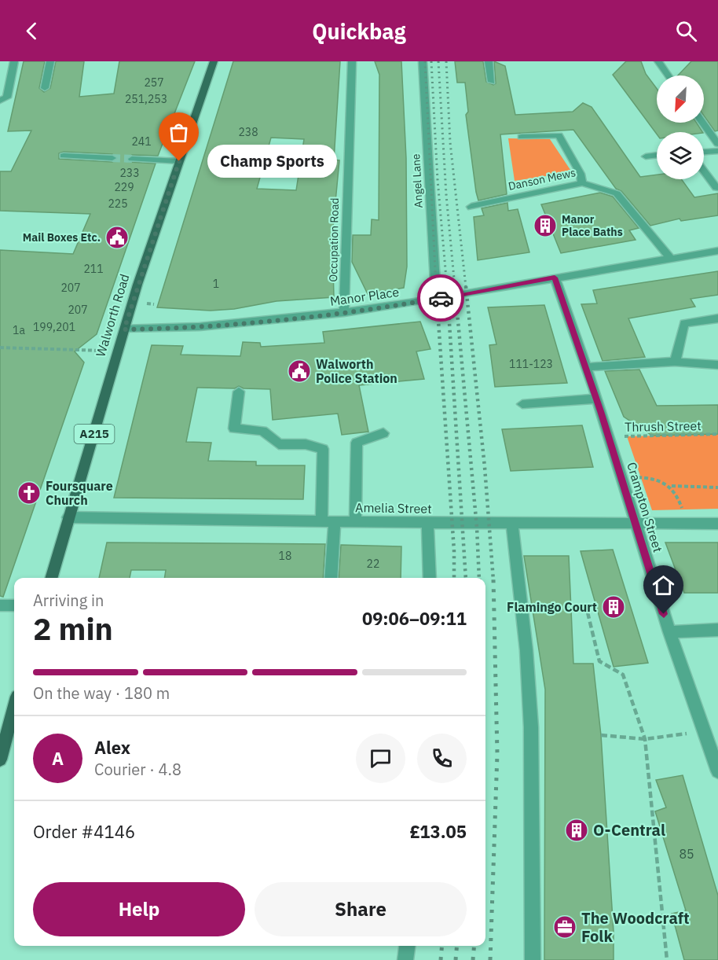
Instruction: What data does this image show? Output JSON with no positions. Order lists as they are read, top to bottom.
{
  "streets": {
    "main road": ["Walworth Road", "A215"],
    "street": [
      "Danson Mews",
      "Angel Lane",
      "Occupation Road",
      "Manor Place",
      "Crampton Street",
      "Amelia Street"
    ],
    "path": ["Thrush Street"]
  },
  "crossings": [
    ["Danson Mews", "Manor Place"],
    ["Angel Lane", "Manor Place"],
    ["Occupation Road", "Manor Place"],
    ["Manor Place", "Walworth Road"],
    ["Manor Place", "Crampton Street"],
    ["Walworth Road", "Amelia Street"],
    ["Thrush Street", "Crampton Street"],
    ["Crampton Street", "Amelia Street"]
  ],
  "places": {
    "other": ["Champ Sports"],
    "building": ["Manor Place Baths", "Flamingo Court", "O-Central"],
    "public building": ["Mail Boxes Etc.", "Walworth Police Station"],
    "church": ["Foursquare Church"],
    "office": ["The Woodcraft Folk"]
  },
  "house_numbers": [
    "257",
    "251,253",
    "238",
    "241",
    "233",
    "229",
    "225",
    "211",
    "1",
    "207",
    "207",
    "199,201",
    "1a",
    "111-123",
    "18",
    "22",
    "85"
  ],
  "north": "bottom left",
  "page": {
    "header": "Quickbag",
    "bubble": "Champ Sports",
    "heading": ["2 min", "Arriving in", "09:06–09:11"],
    "panel": [
      "Alex",
      "Courier · 4.8",
      "Order #4146",
      "£13.05"
    ],
    "bar": "On the way · 180 m",
    "round": "A",
    "buttons": ["Help", "Share"]
  }
}
